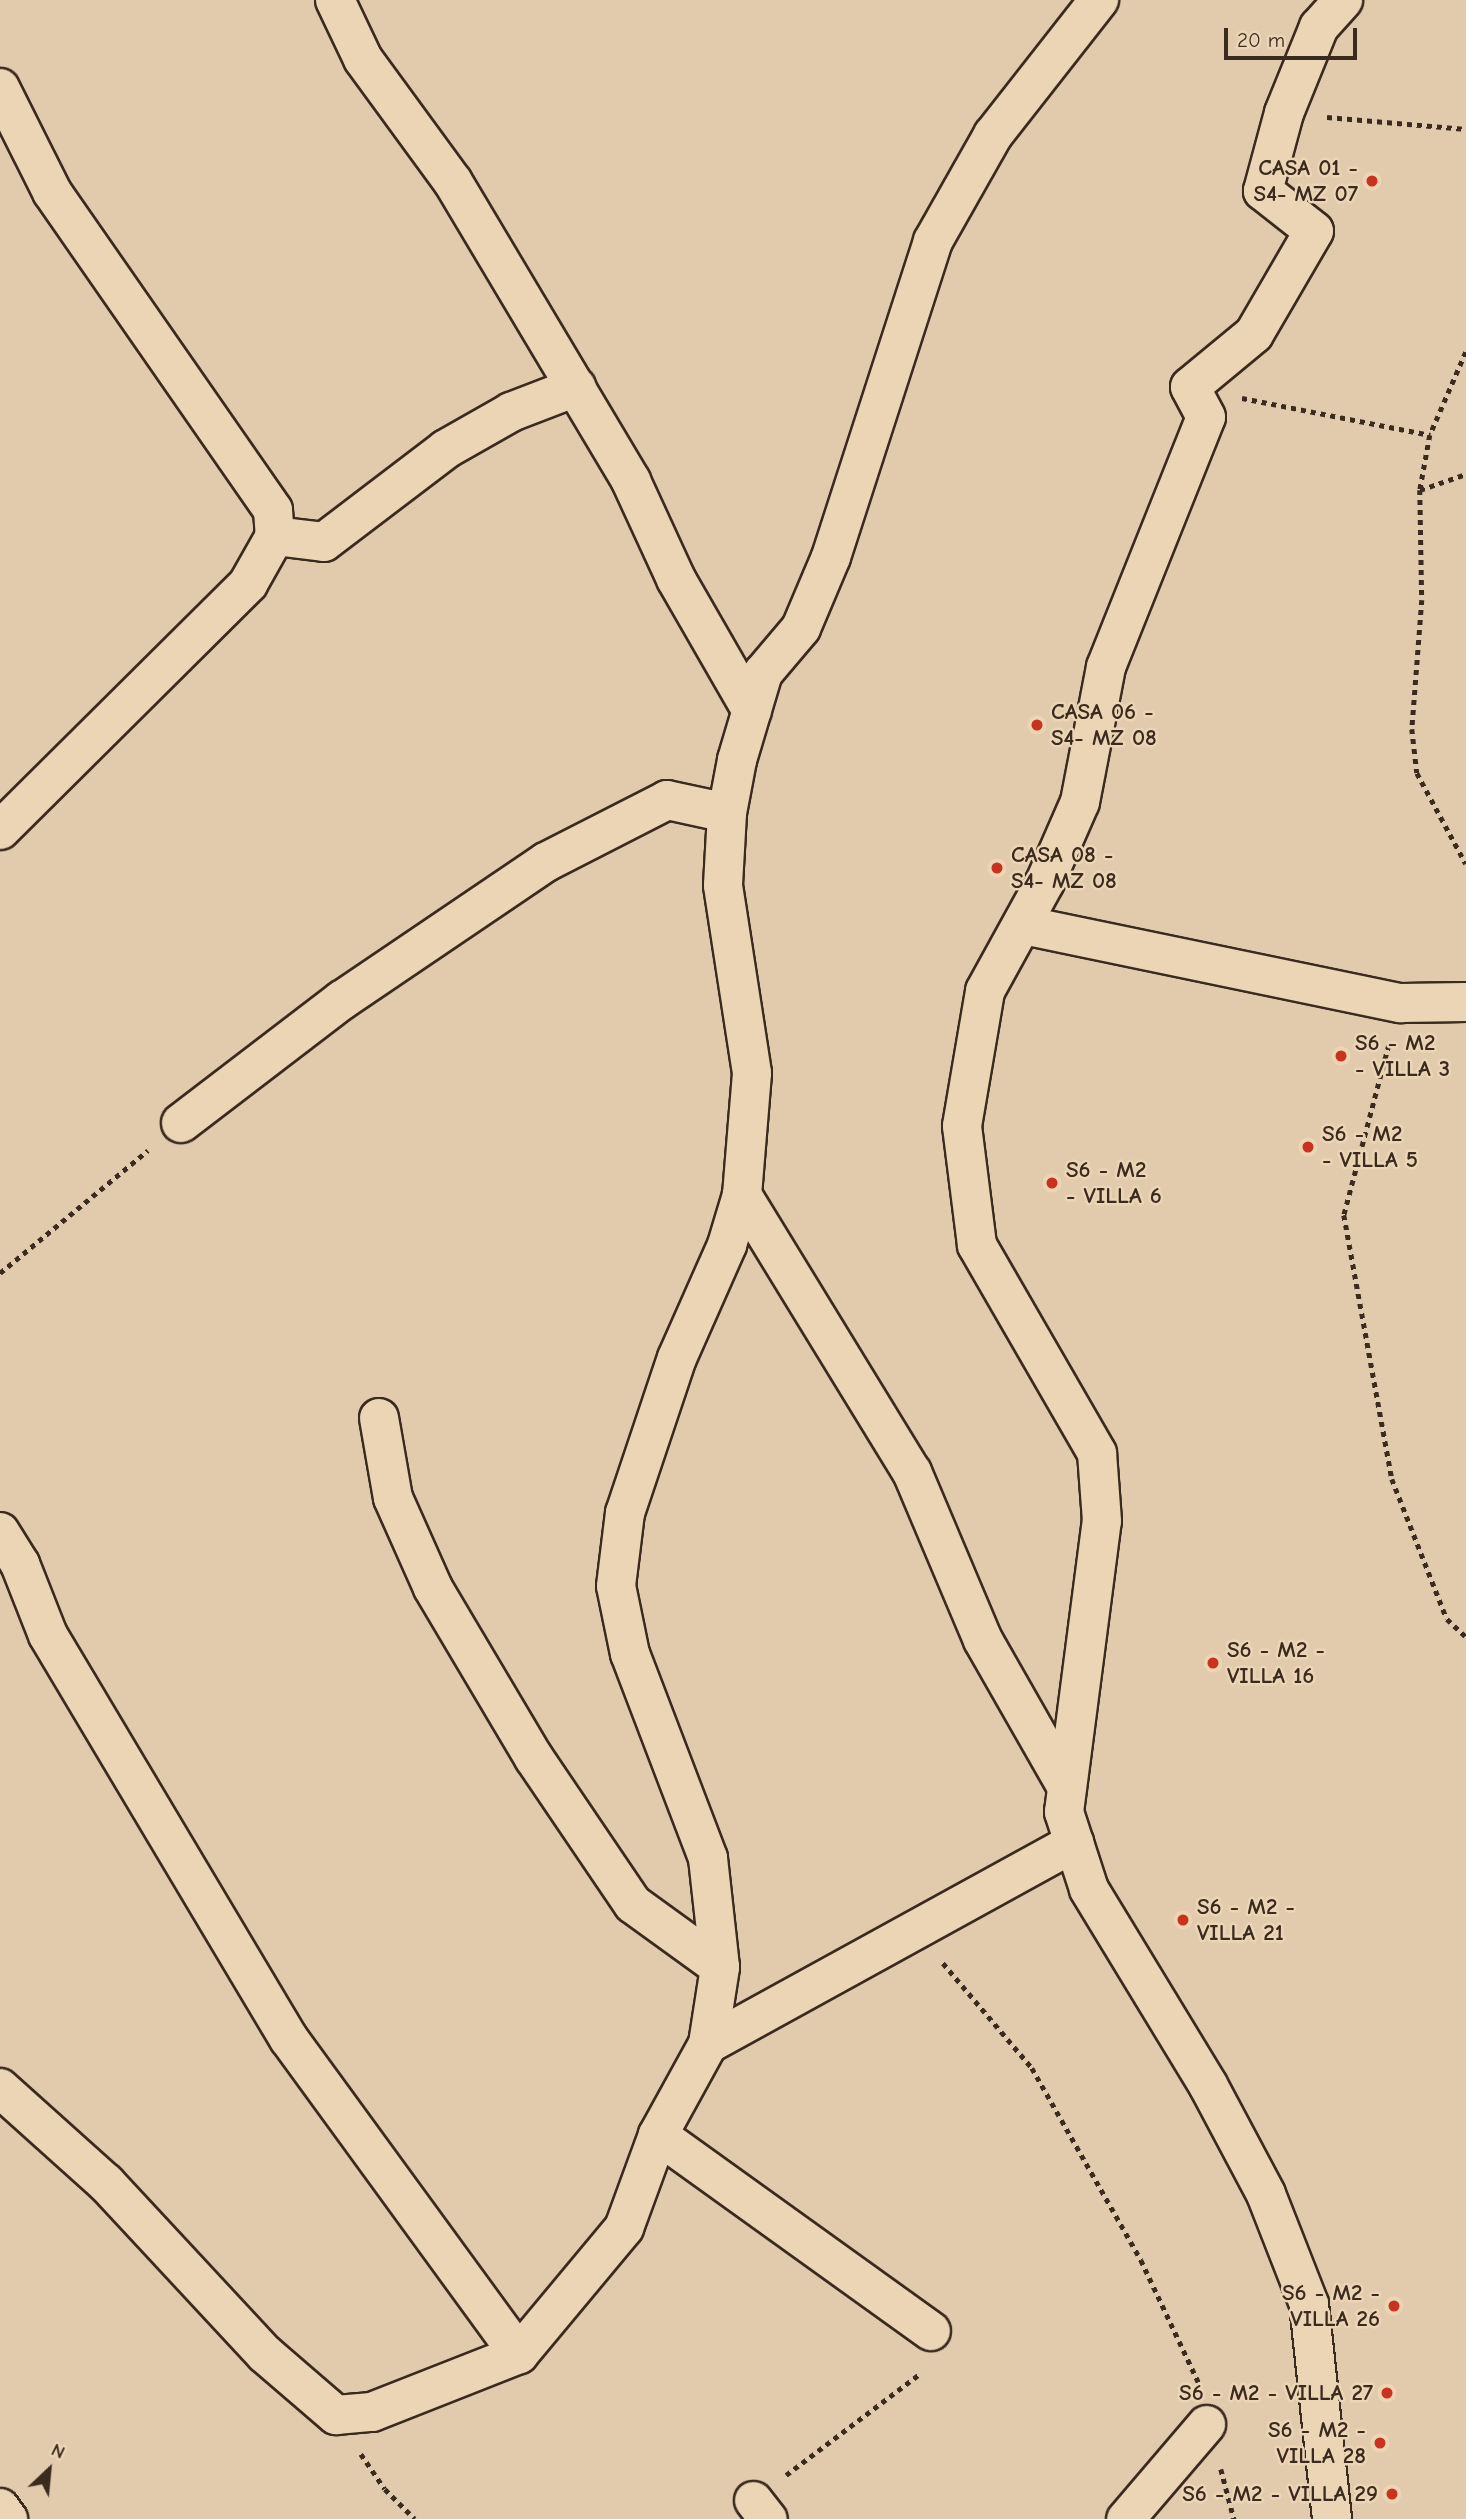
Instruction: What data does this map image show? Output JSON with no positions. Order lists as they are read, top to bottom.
{
  "places": [
    "CASA 01 - S4- MZ 07",
    "CASA 06 - S4- MZ 08",
    "CASA 08 - S4- MZ 08",
    "S6 - M2 - VILLA 3",
    "S6 - M2 - VILLA 5",
    "S6 - M2 - VILLA 6",
    "S6 - M2 - VILLA 16",
    "S6 - M2 - VILLA 21",
    "S6 - M2 - VILLA 26",
    "S6 - M2 - VILLA 27",
    "S6 - M2 - VILLA 28",
    "S6 - M2 - VILLA 29"
  ],
  "scale_bar": "20 m",
  "north": "top right"
}
